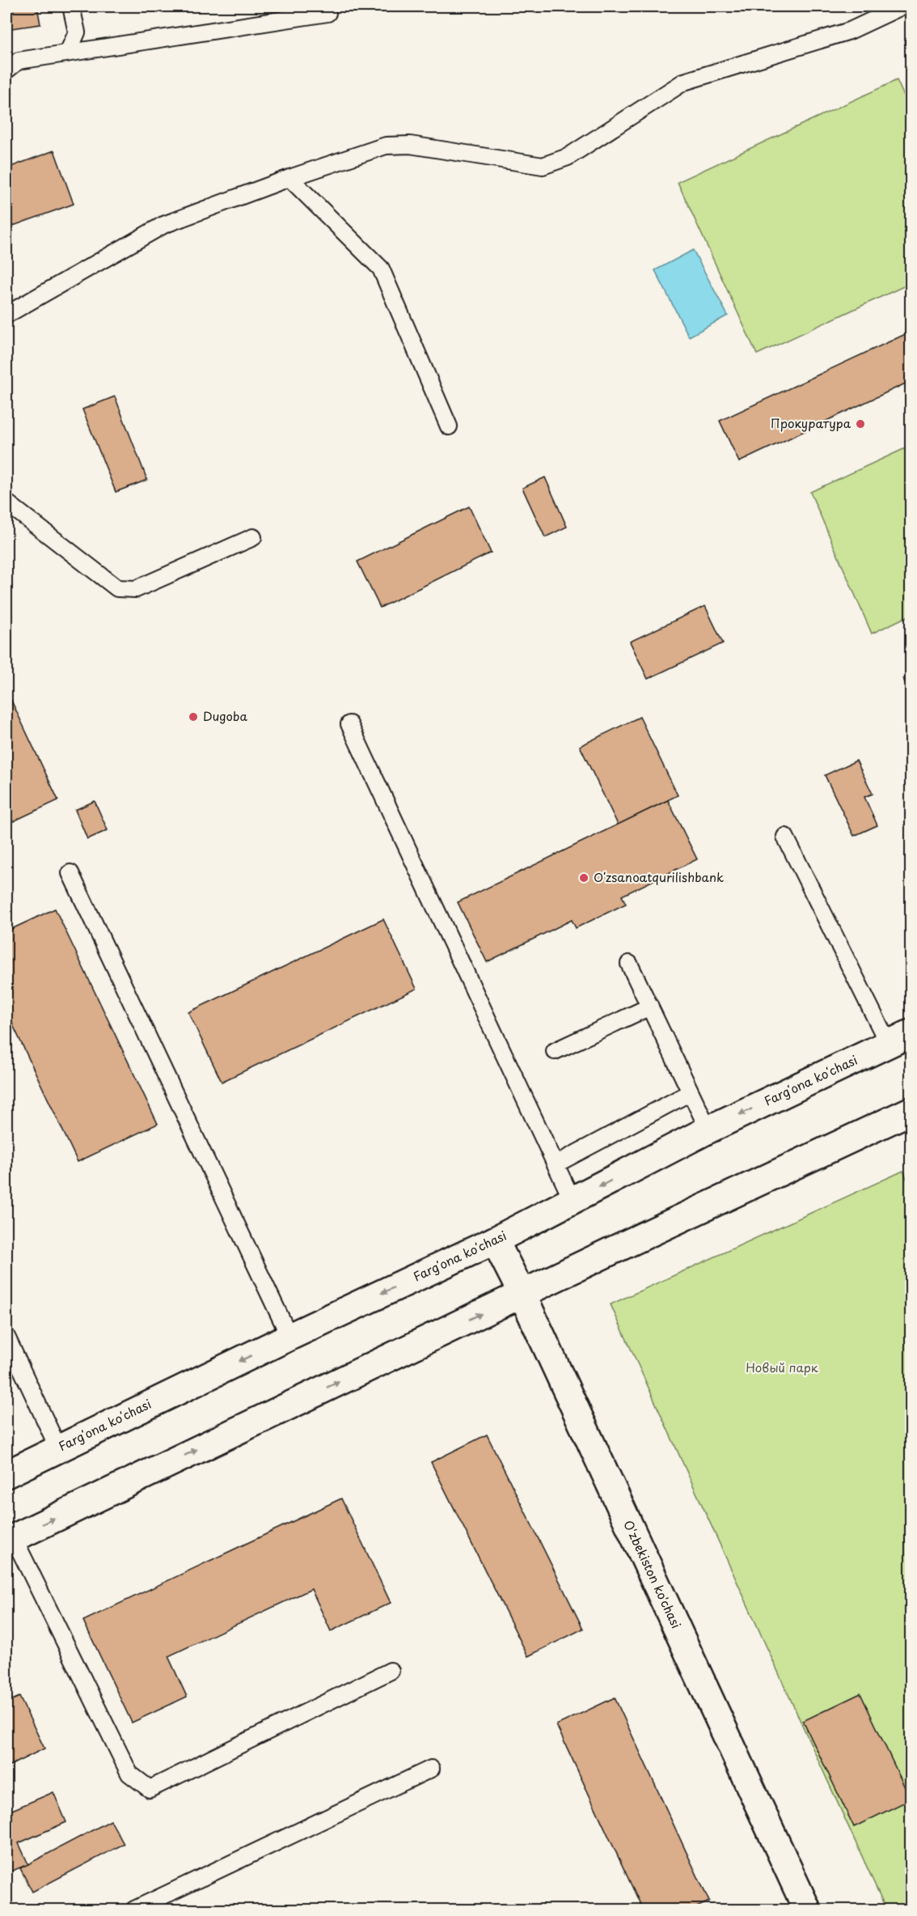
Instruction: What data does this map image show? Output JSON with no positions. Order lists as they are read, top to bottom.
{
  "streets": {
    "main road": ["Fargʻona koʻchasi", "O'zbekiston ko'chasi"]
  },
  "crossings": [
    ["Fargʻona koʻchasi", "O'zbekiston ko'chasi"]
  ],
  "parks": ["Новый парк"],
  "places": ["Прокуратура", "Dugoba", "Oʻzsanoatqurilishbank"]
}
